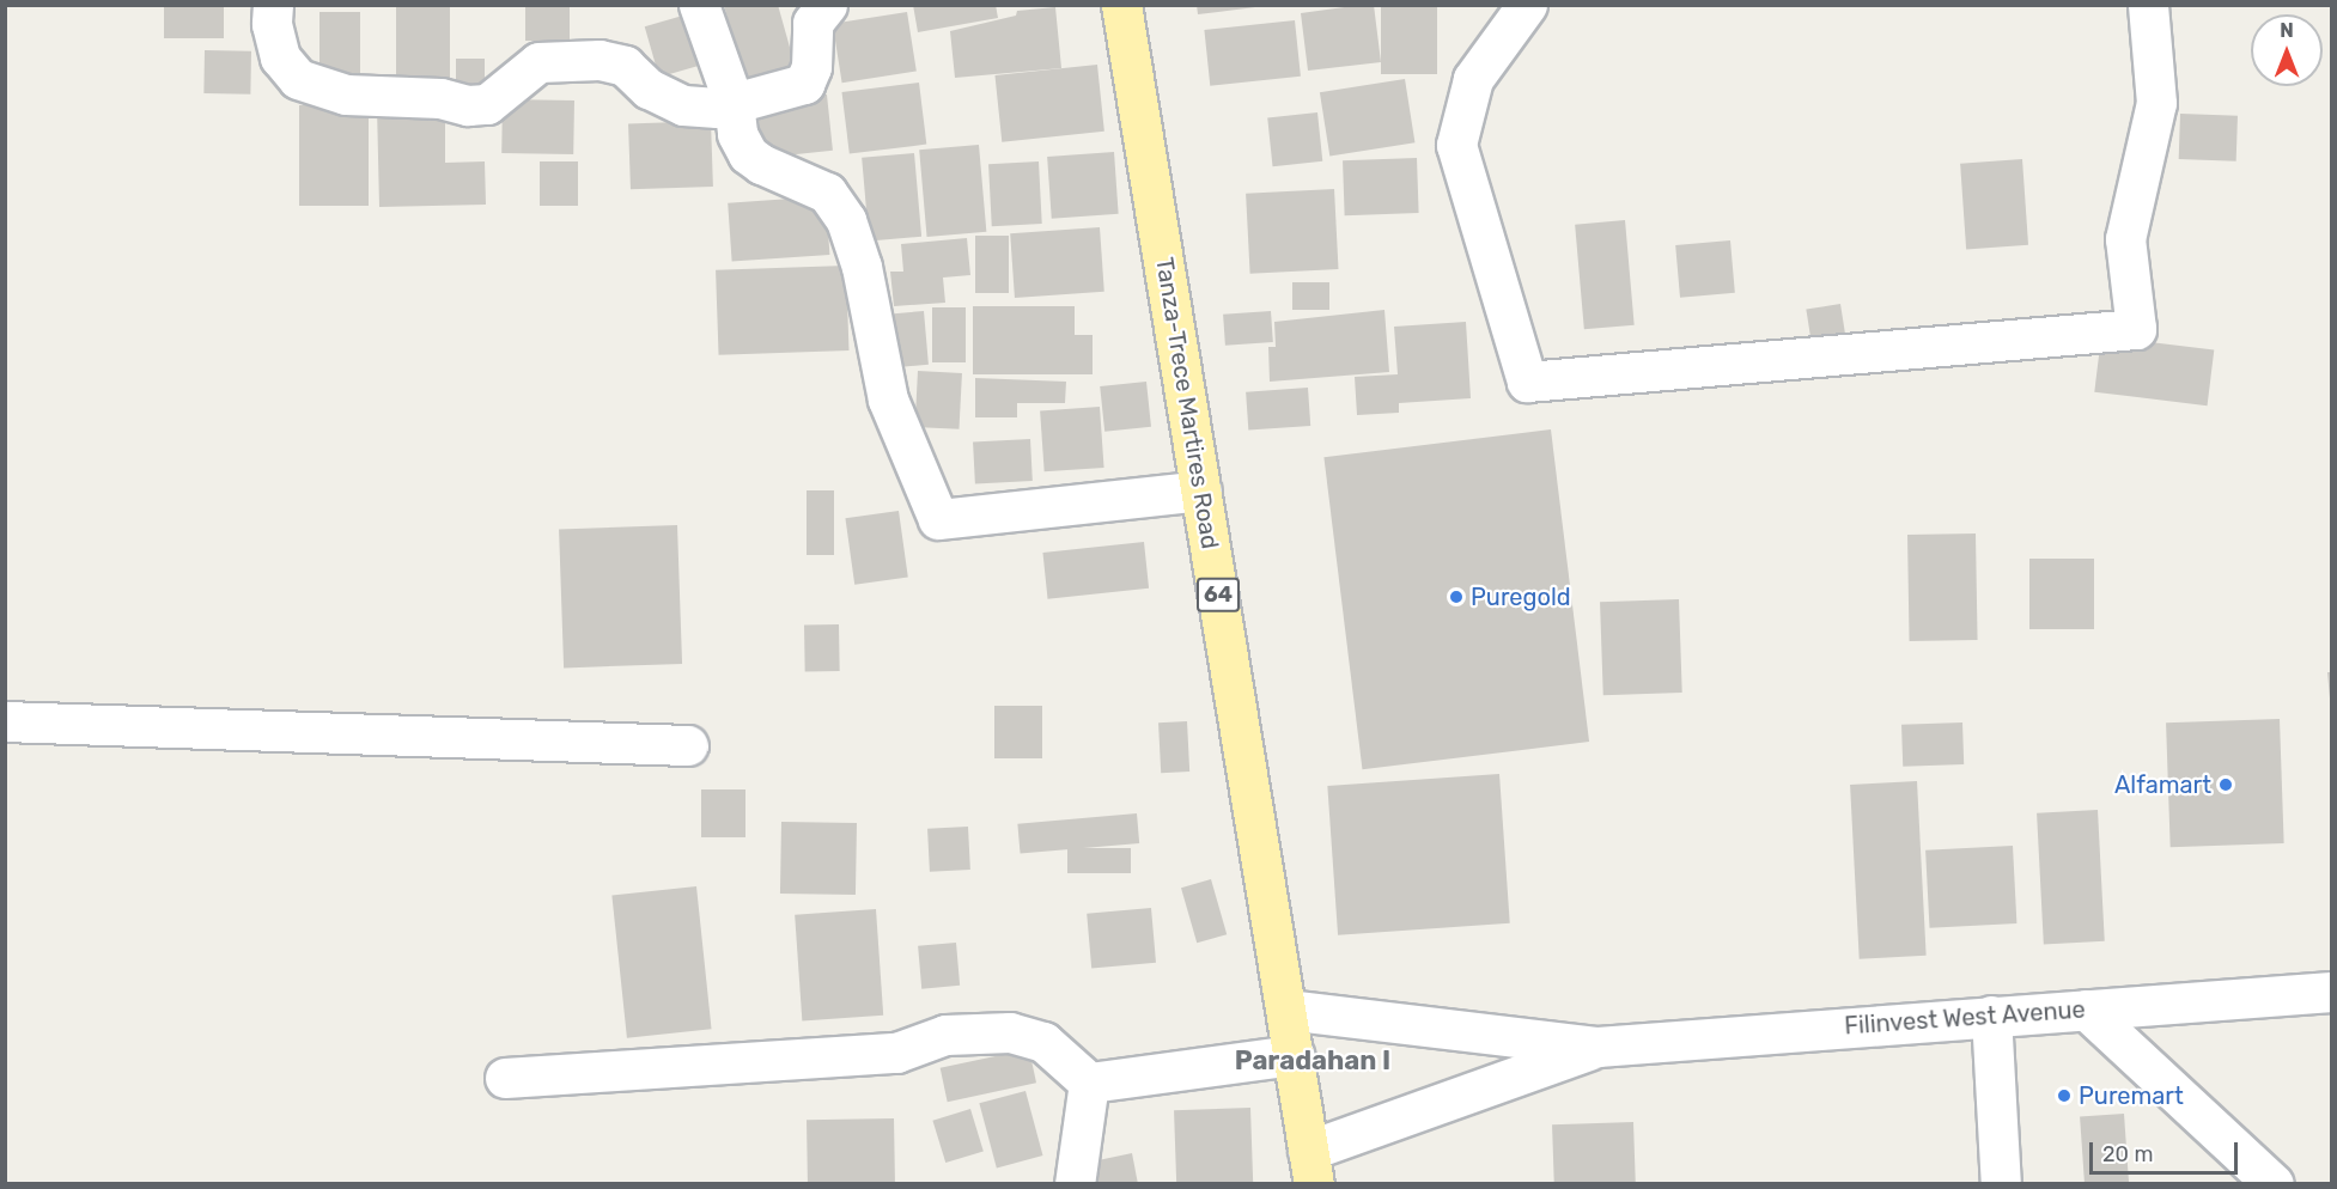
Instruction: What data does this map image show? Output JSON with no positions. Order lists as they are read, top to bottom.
{
  "streets": {
    "main road": ["Tanza-Trece Martires Road", "64"],
    "street": ["Filinvest West Avenue"]
  },
  "crossings": [
    ["Tanza-Trece Martires Road", "Filinvest West Avenue"]
  ],
  "districts": ["Paradahan I"],
  "places": ["Puregold", "Alfamart", "Puremart"],
  "scale_bar": "20 m",
  "north": "top"
}
